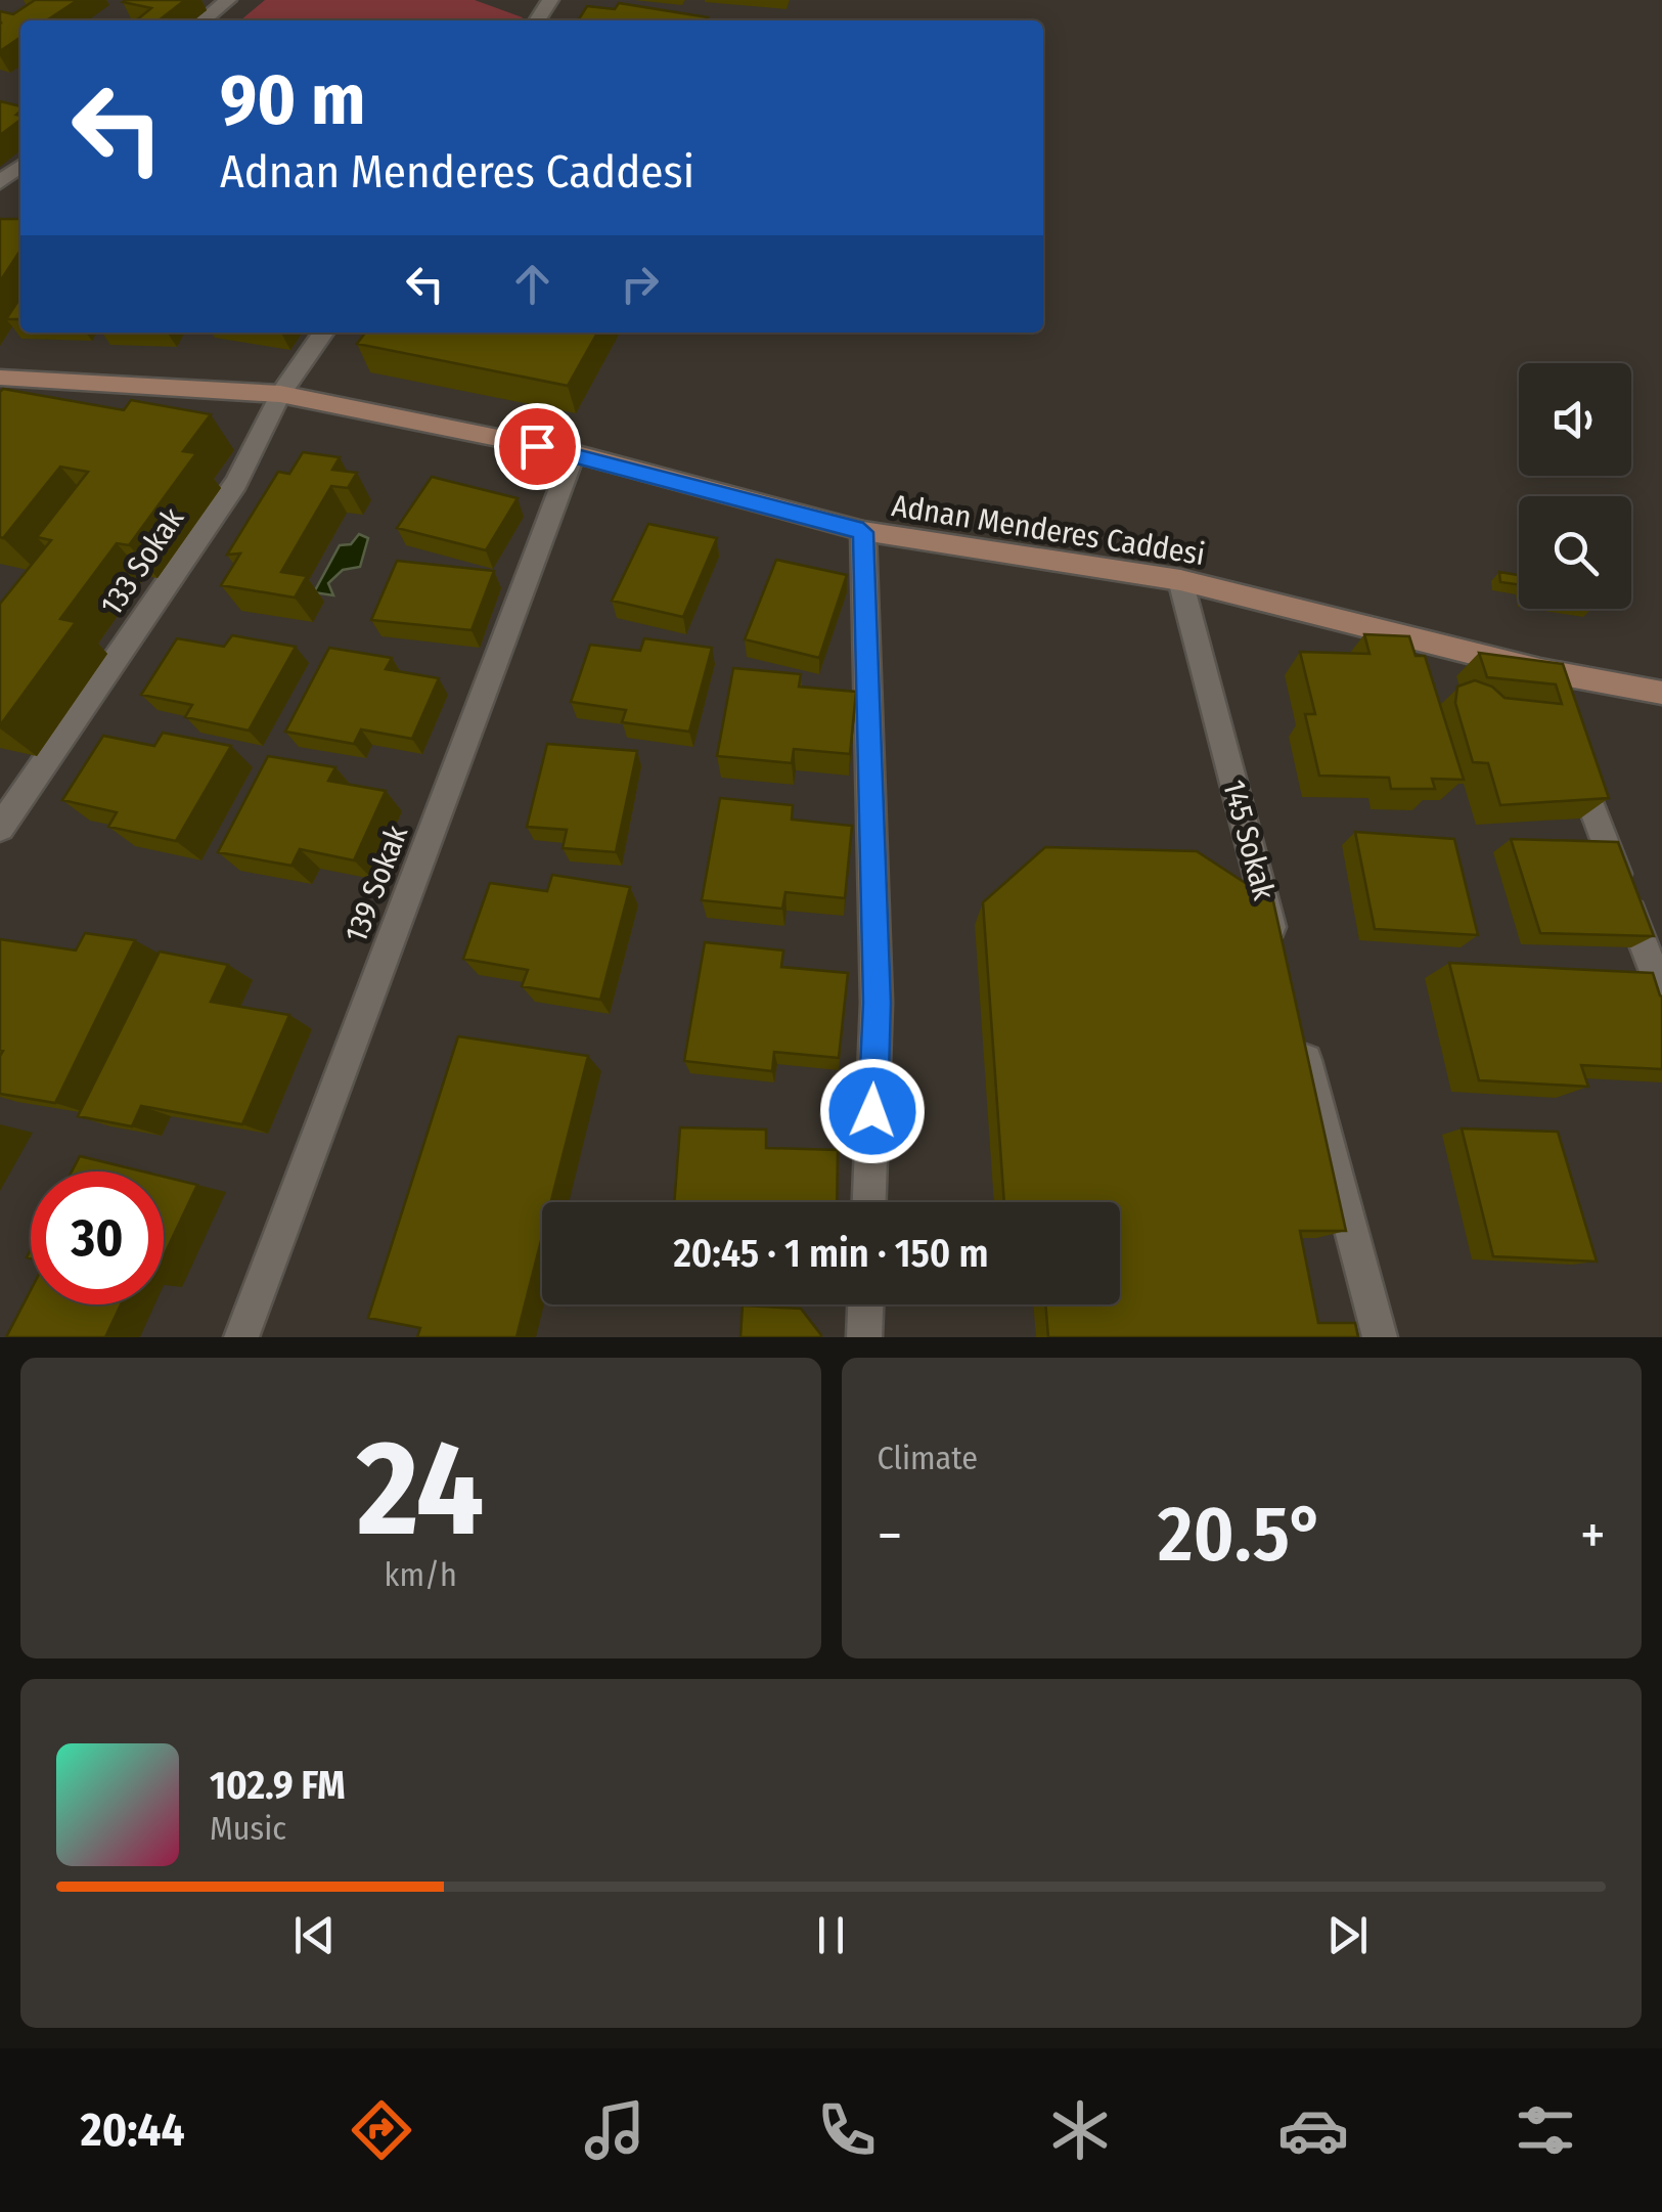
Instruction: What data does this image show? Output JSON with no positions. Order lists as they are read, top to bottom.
{
  "streets": {
    "street": [
      "Adnan Menderes Caddesi",
      "133 Sokak",
      "145 Sokak",
      "139 Sokak"
    ]
  },
  "crossings": [
    ["Adnan Menderes Caddesi", "133 Sokak"],
    ["Adnan Menderes Caddesi", "145 Sokak"],
    ["Adnan Menderes Caddesi", "139 Sokak"]
  ],
  "page": {
    "turn": ["90 m", "Adnan Menderes Caddesi"],
    "limit": "30",
    "trip": "20:45 · 1 min · 150 m",
    "tile": [
      ["24", "km/h"],
      "Climate"
    ],
    "heat": ["−", "20.5°", "+"],
    "song": ["102.9 FM", "Music"],
    "tabs": "20:44"
  }
}
